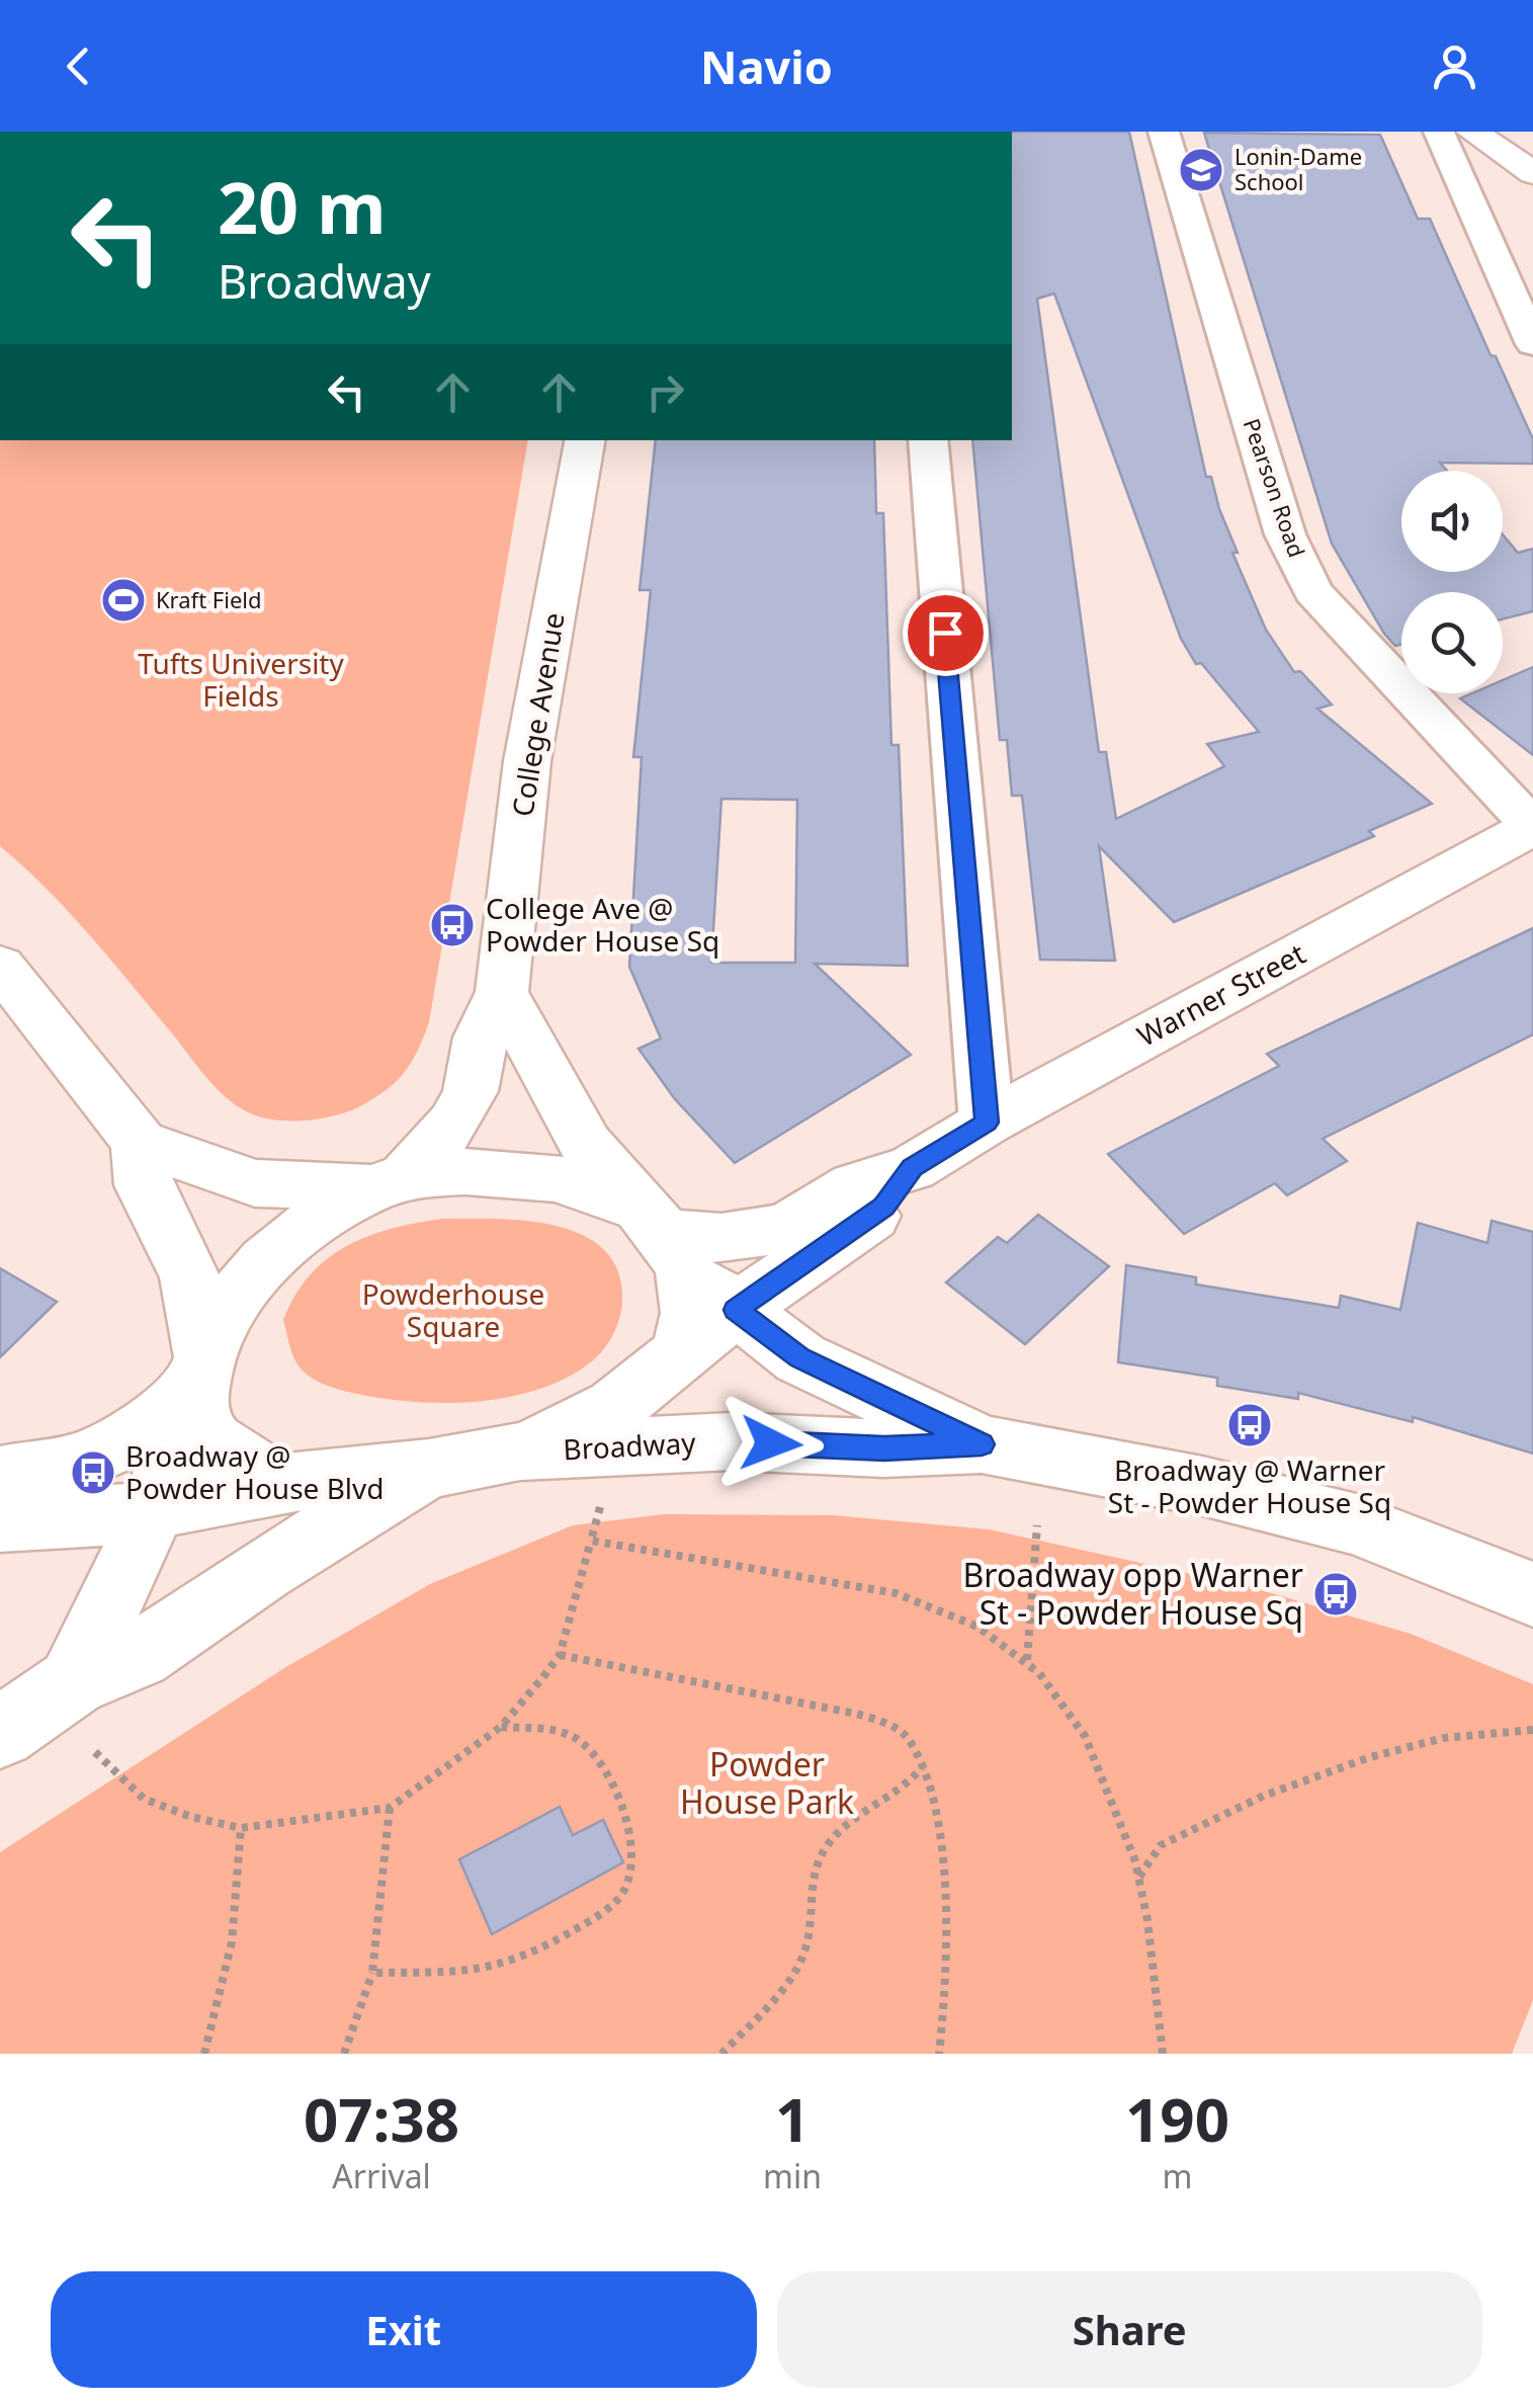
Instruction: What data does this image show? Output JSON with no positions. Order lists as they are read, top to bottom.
{
  "streets": {
    "main road": ["College Avenue", "Warner Street", "Broadway"],
    "street": ["Pearson Road"]
  },
  "crossings": [
    ["Pearson Road", "Warner Street"],
    ["Warner Street", "Broadway"]
  ],
  "parks": ["Tufts University Fields", "Powderhouse Square", "Powder House Park"],
  "places": {
    "school or university": ["Lonin-Dame School"],
    "sports": ["Kraft Field"],
    "bus stop": [
      "College Ave @ Powder House Sq",
      "Broadway @ Warner St - Powder House Sq",
      "Broadway @ Powder House Blvd",
      "Broadway opp Warner St - Powder House Sq"
    ]
  },
  "page": {
    "header": "Navio",
    "turn": ["20 m", "Broadway"],
    "eta": [
      "07:38",
      "Arrival",
      "1",
      "min",
      "190",
      "m"
    ],
    "buttons": ["Exit", "Share"]
  }
}
